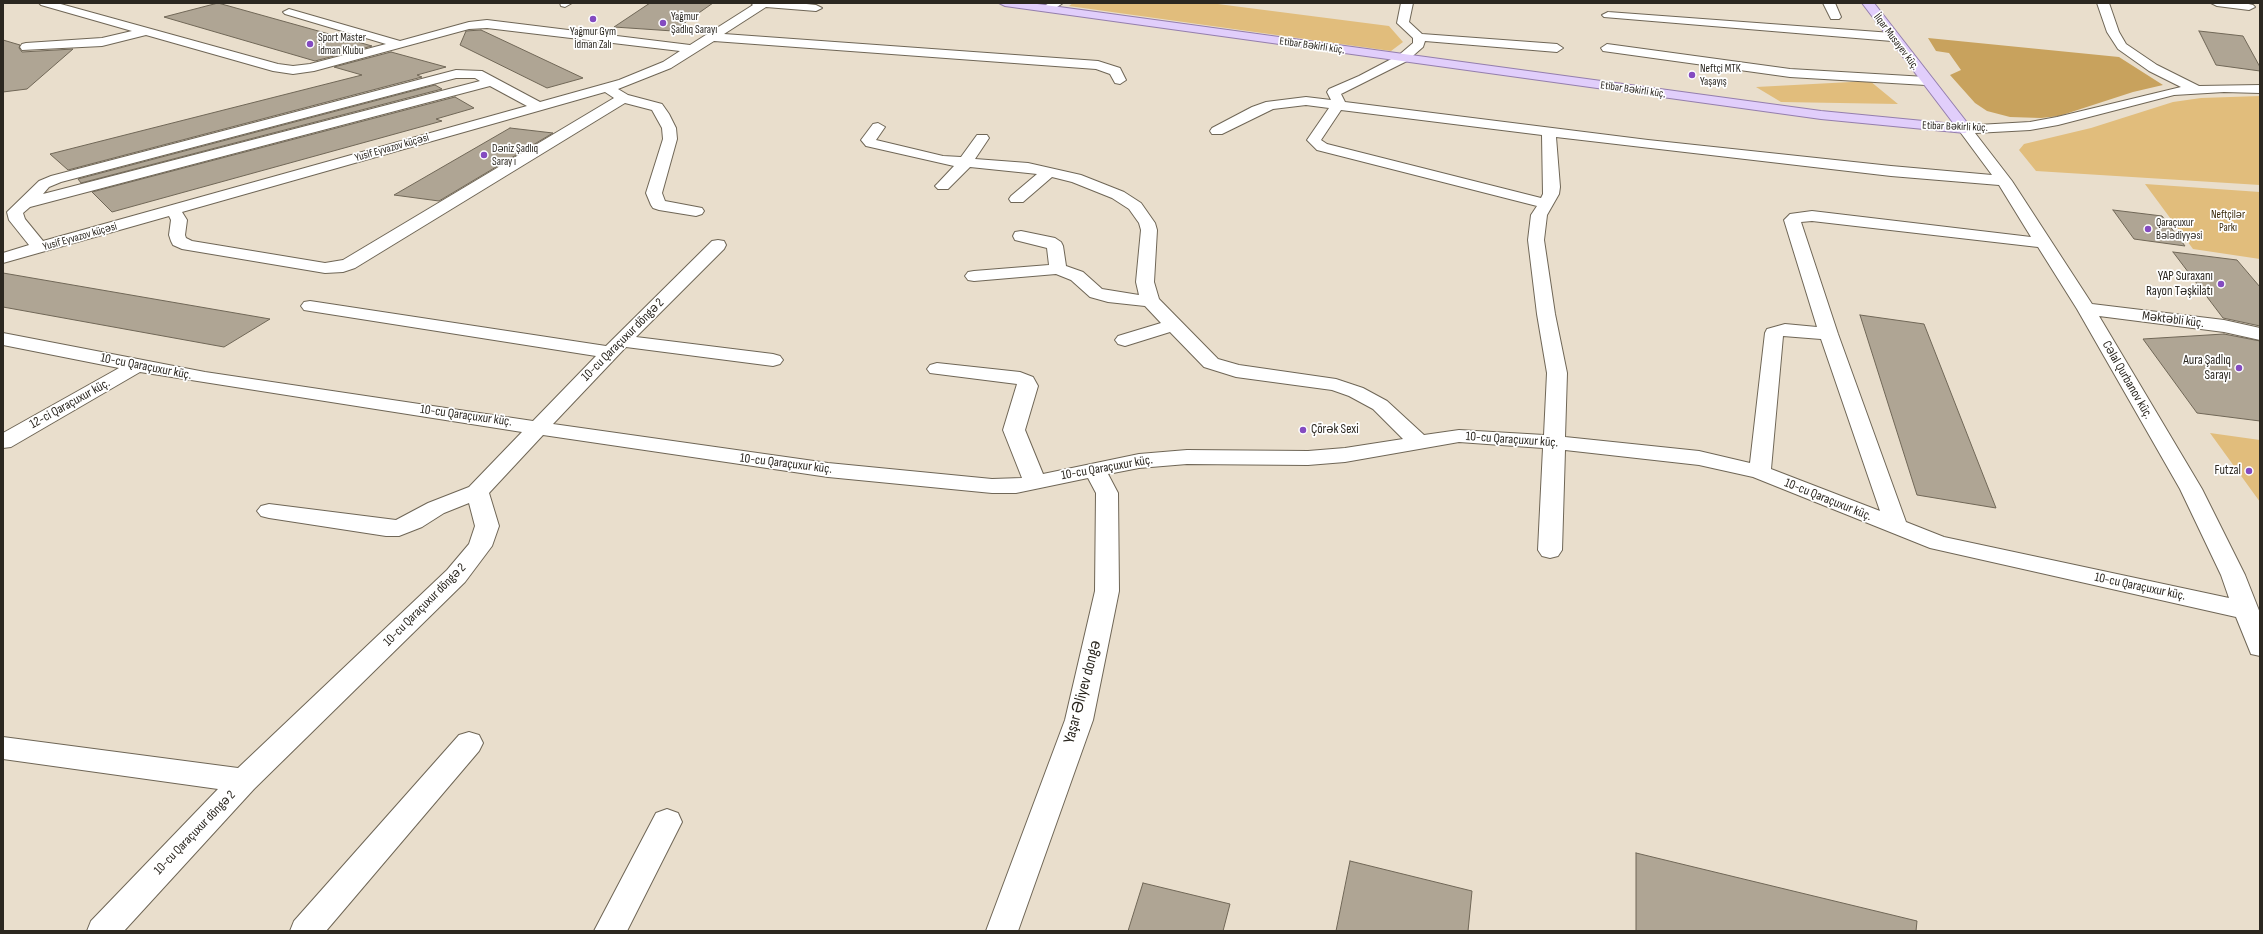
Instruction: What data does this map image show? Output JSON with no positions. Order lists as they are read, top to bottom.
{
  "streets": {
    "main road": ["İlqar Musayev küç.", "Etibar Bəkirli küç."],
    "street": [
      "Yusif Eyvazov küçəsi",
      "Məktəbli küç.",
      "10-cu Qaraçuxur döngə 2",
      "10-cu Qaraçuxur küç.",
      "Cəlal Qurbanov küç.",
      "12-ci Qaraçuxur küç.",
      "Yaşar Əliyev dongə"
    ]
  },
  "crossings": [
    ["İlqar Musayev küç.", "Etibar Bəkirli küç."],
    ["İlqar Musayev küç.", "Cəlal Qurbanov küç."],
    ["Etibar Bəkirli küç.", "Cəlal Qurbanov küç."],
    ["Məktəbli küç.", "Cəlal Qurbanov küç."],
    ["10-cu Qaraçuxur döngə 2", "10-cu Qaraçuxur küç."],
    ["10-cu Qaraçuxur küç.", "Cəlal Qurbanov küç."],
    ["10-cu Qaraçuxur küç.", "12-ci Qaraçuxur küç."],
    ["10-cu Qaraçuxur küç.", "Yaşar Əliyev dongə"]
  ],
  "parks": ["Neftçilər Parkı"],
  "places": [
    "Yağmur Gym İdman Zalı",
    "Yağmur Şadlıq Sarayı",
    "Sport Master İdman Klubu",
    "Neftçi MTK Yaşayış",
    "Dəniz Şadlıq Saray ı",
    "Qaraçuxur Bələdiyyəsi",
    "YAP Suraxanı Rayon Təşkilatı",
    "Aura Şadlıq Sarayı",
    "Çörək Sexi",
    "Futzal"
  ]
}
